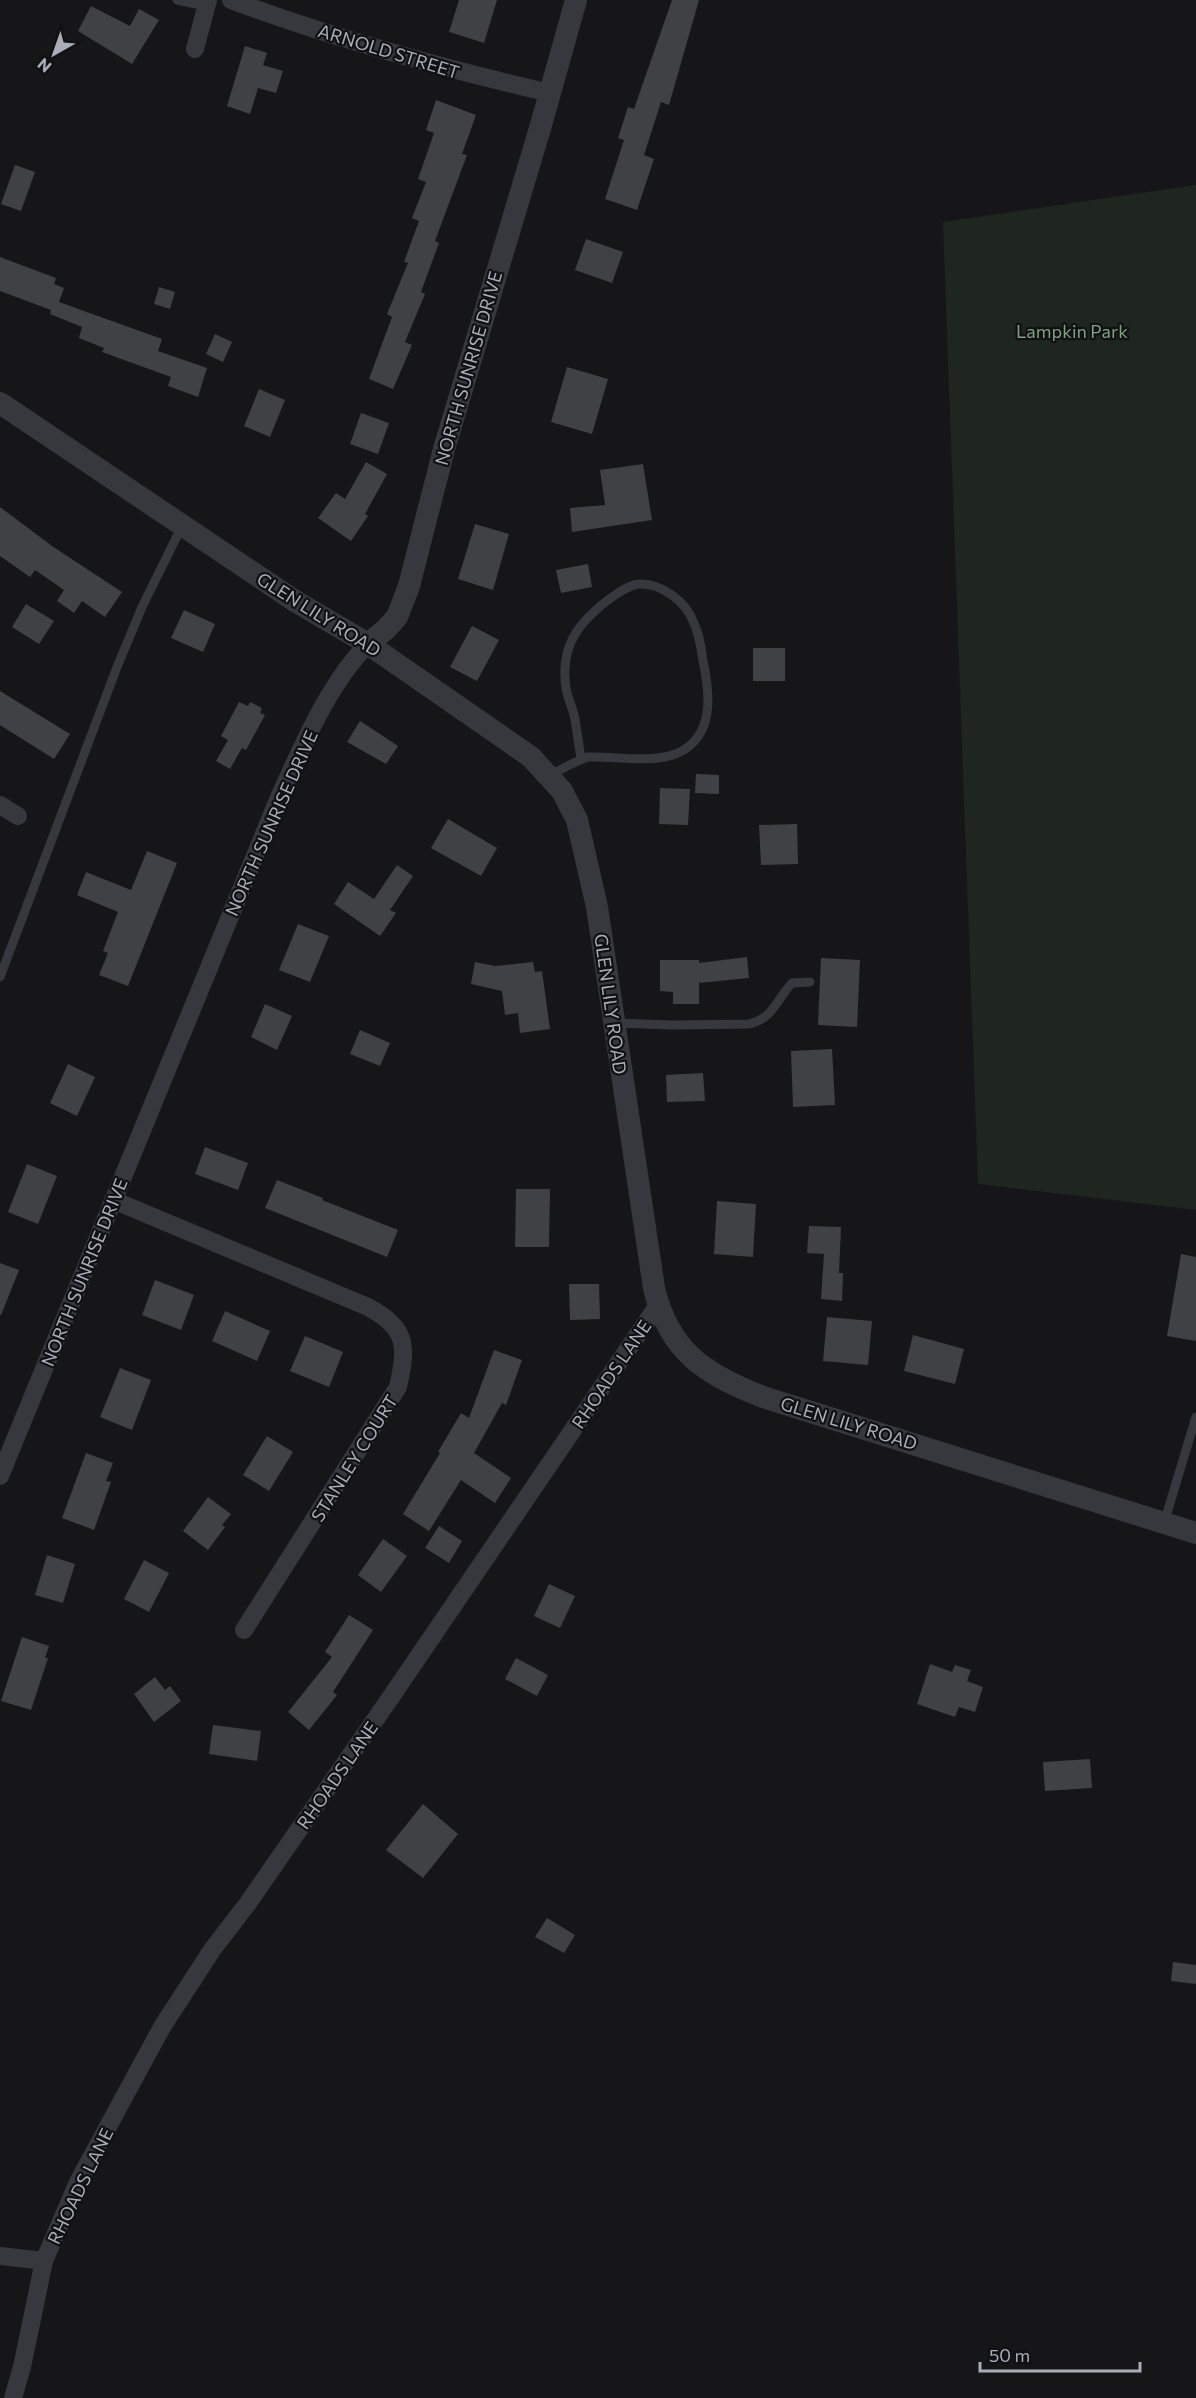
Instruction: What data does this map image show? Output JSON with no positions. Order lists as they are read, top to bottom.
{
  "streets": {
    "street": [
      "ARNOLD STREET",
      "NORTH SUNRISE DRIVE",
      "GLEN LILY ROAD",
      "RHOADS LANE",
      "STANLEY COURT"
    ]
  },
  "crossings": [
    ["ARNOLD STREET", "NORTH SUNRISE DRIVE"],
    ["NORTH SUNRISE DRIVE", "GLEN LILY ROAD"],
    ["NORTH SUNRISE DRIVE", "STANLEY COURT"],
    ["GLEN LILY ROAD", "RHOADS LANE"]
  ],
  "parks": ["Lampkin Park"],
  "scale_bar": "50 m",
  "north": "bottom left"
}
